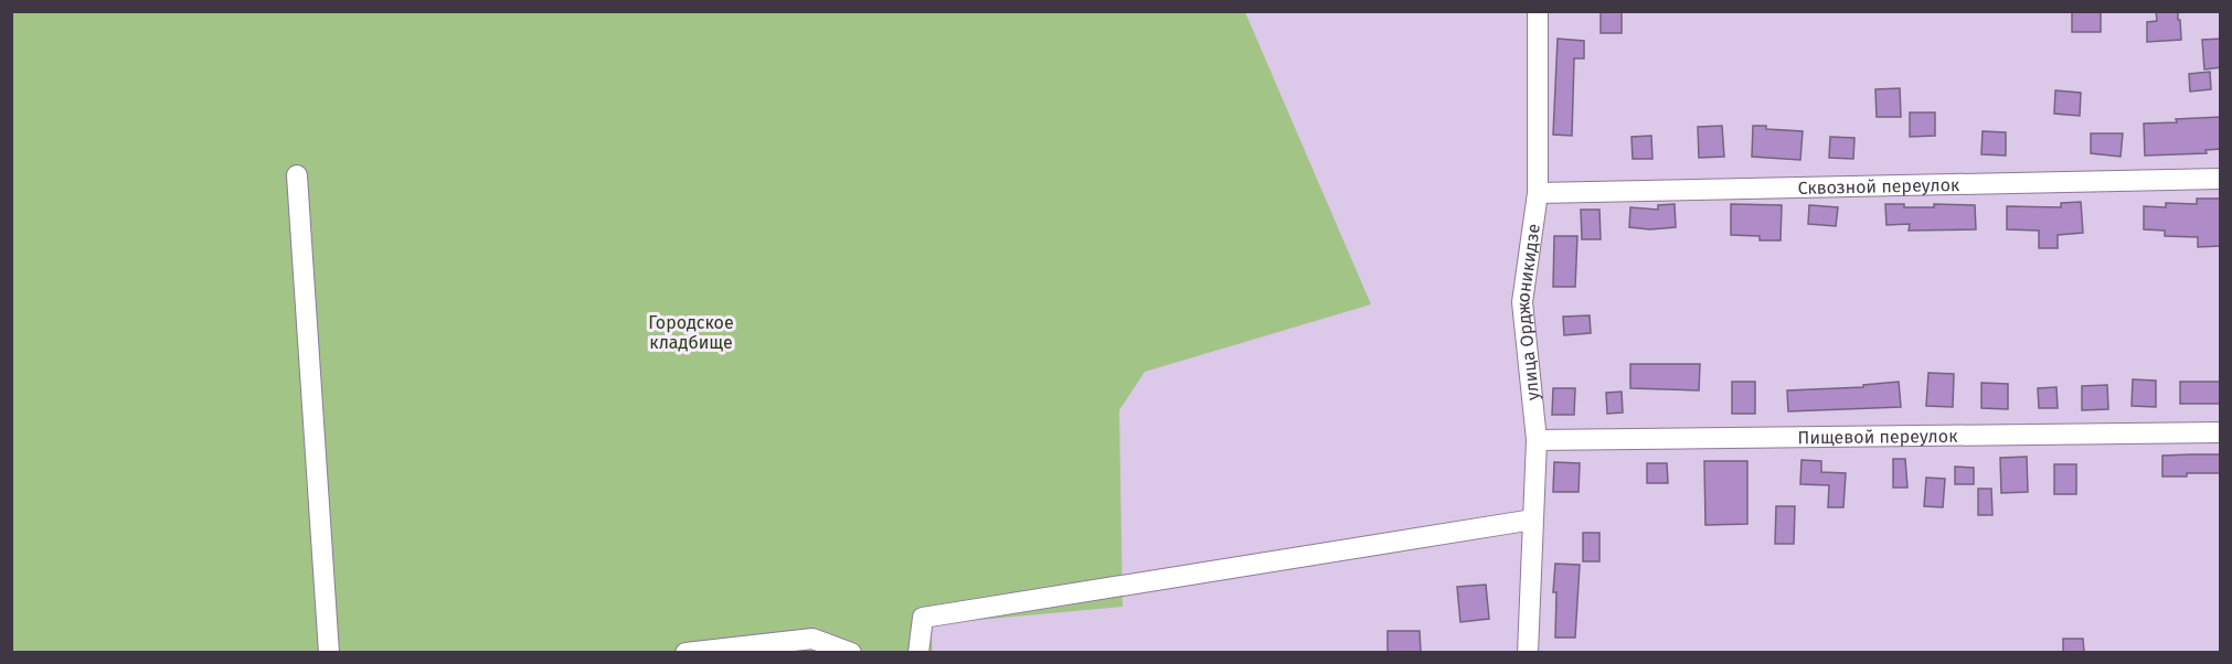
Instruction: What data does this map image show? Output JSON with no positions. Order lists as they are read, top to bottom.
{
  "streets": {
    "street": ["Сквозной переулок", "улица Орджоникидзе", "Пищевой переулок"]
  },
  "crossings": [
    ["Сквозной переулок", "улица Орджоникидзе"],
    ["улица Орджоникидзе", "Пищевой переулок"]
  ],
  "parks": ["Городское кладбище"]
}
